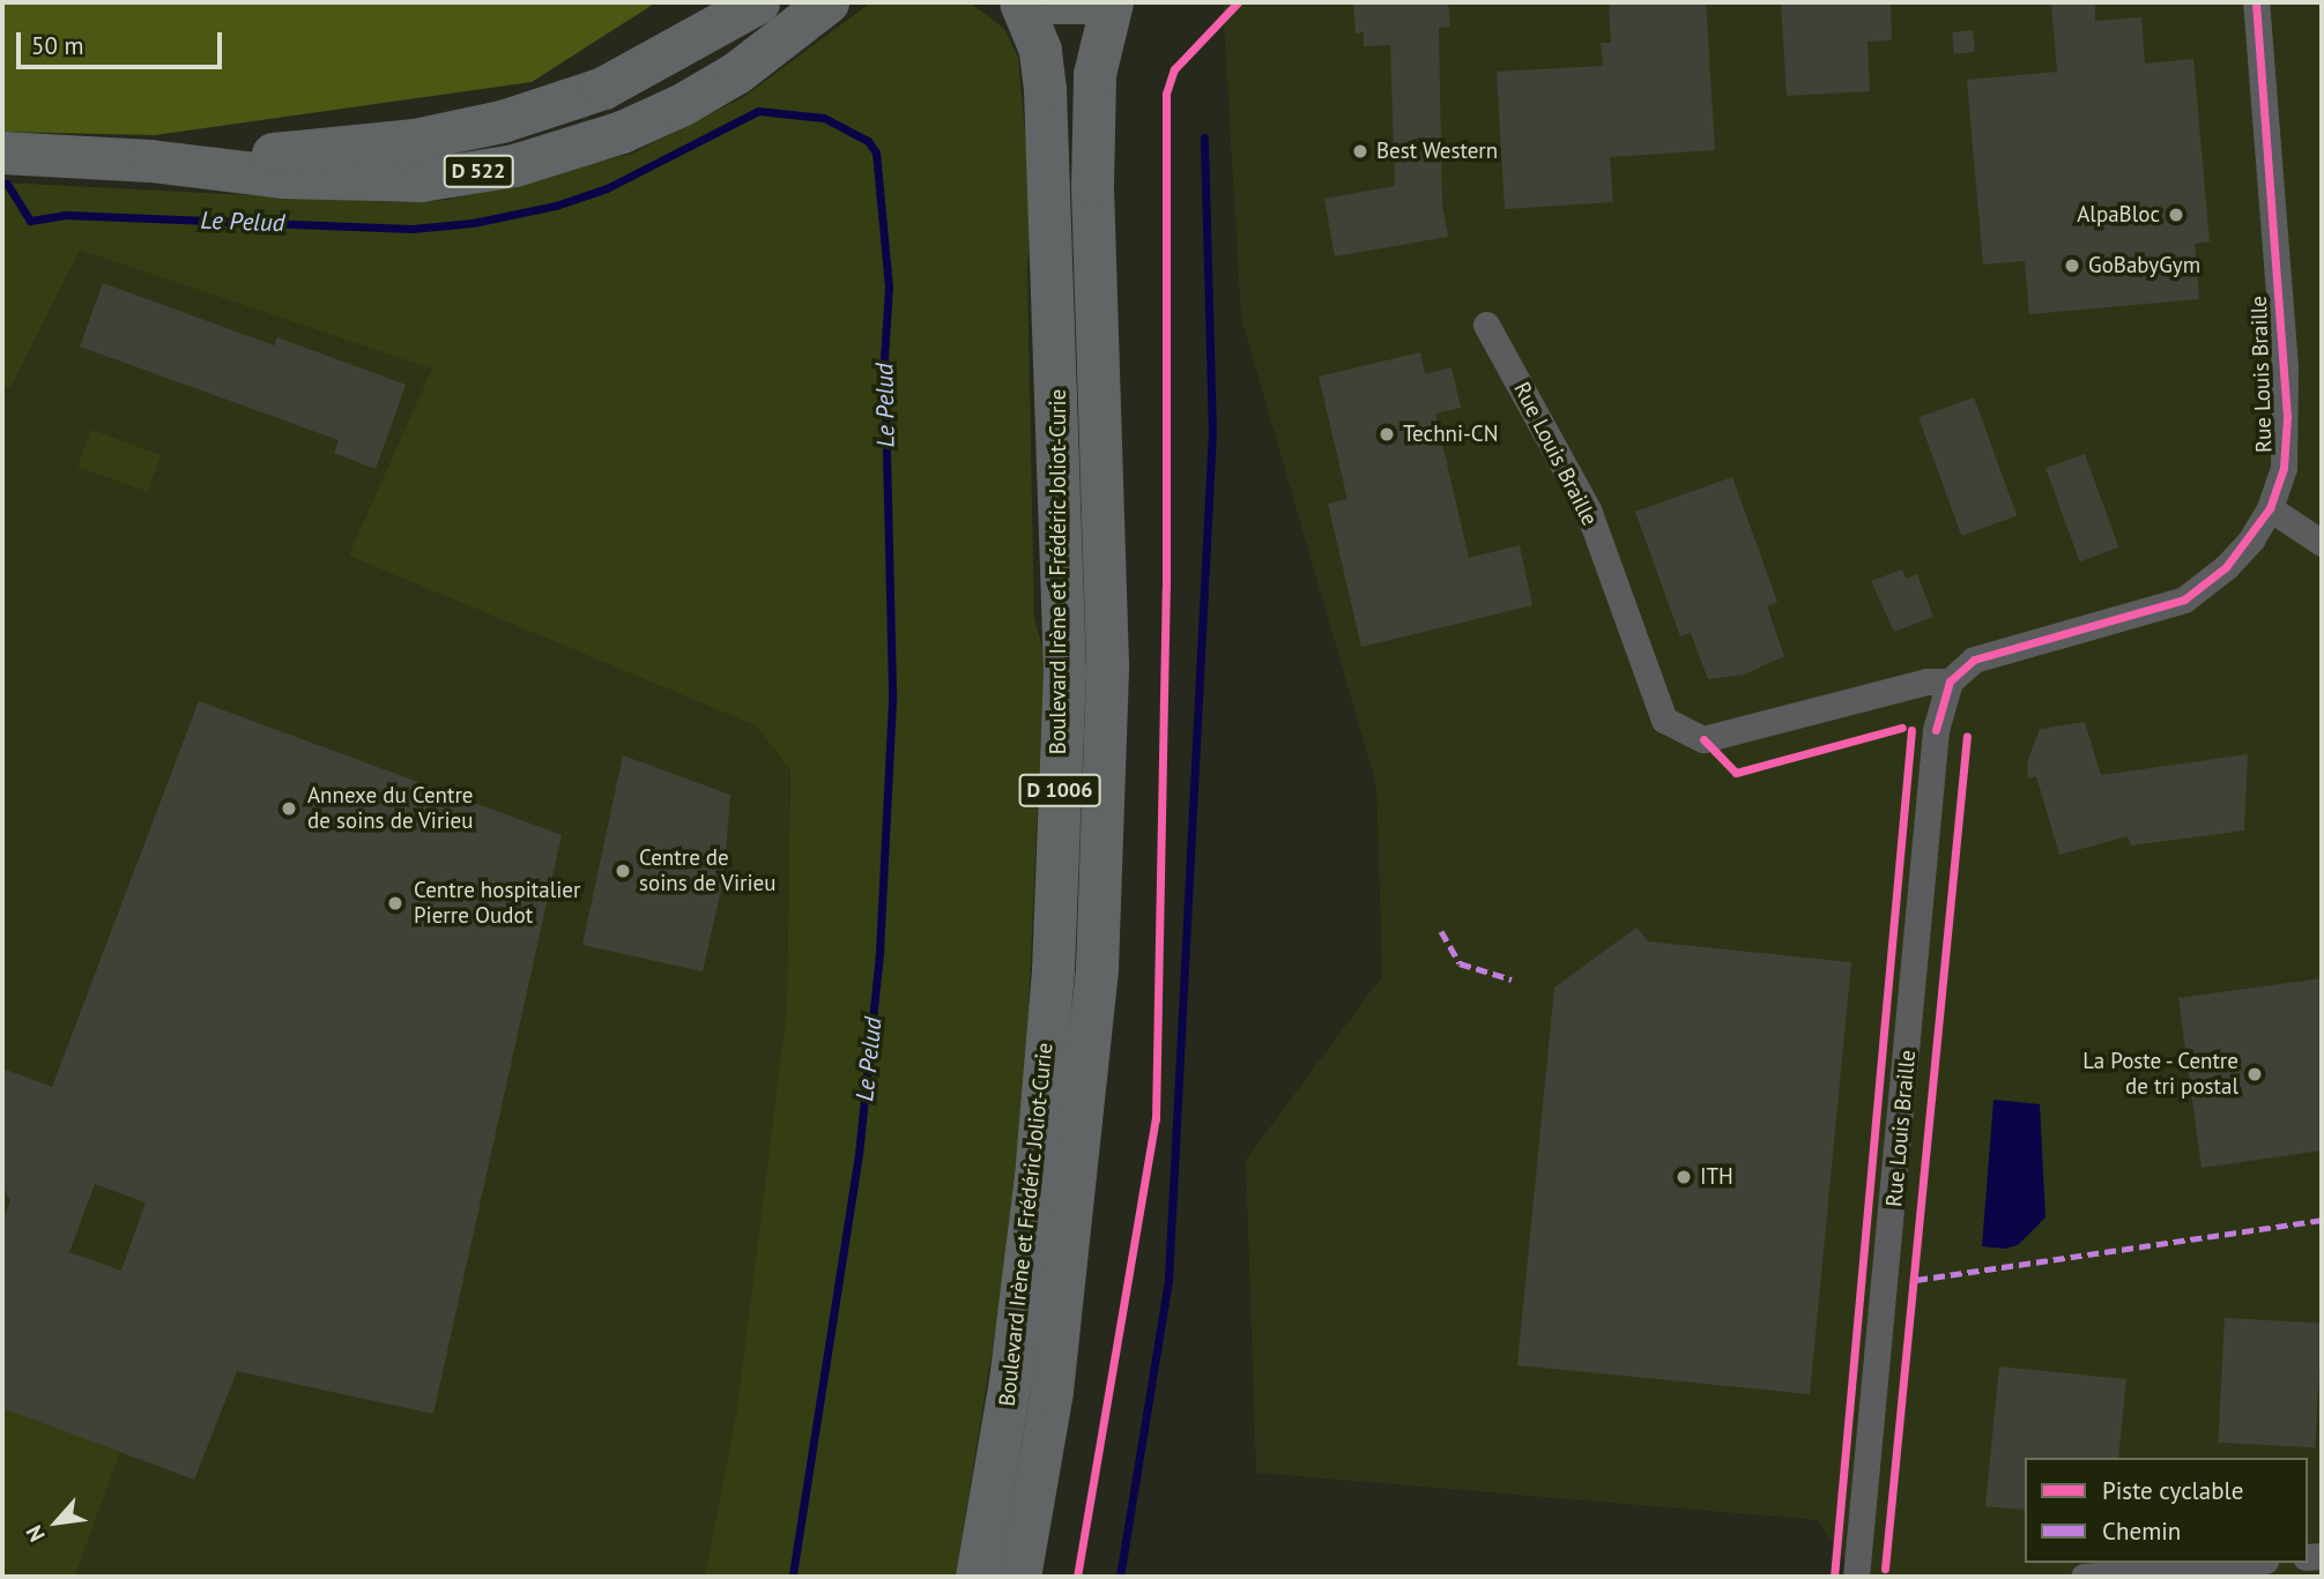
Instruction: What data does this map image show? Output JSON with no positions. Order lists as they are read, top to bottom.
{
  "streets": {
    "main road": ["D 522", "Boulevard Irène et Frédéric Joliot-Curie", "D 1006"],
    "street": ["Rue Louis Braille"]
  },
  "water": ["Le Pelud"],
  "places": [
    "Best Western",
    "AlpaBloc",
    "GoBabyGym",
    "Techni-CN",
    "Annexe du Centre de soins de Virieu",
    "Centre de soins de Virieu",
    "Centre hospitalier Pierre Oudot",
    "La Poste - Centre de tri postal",
    "ITH"
  ],
  "legend": ["Piste cyclable", "Chemin"],
  "scale_bar": "50 m",
  "north": "bottom left"
}
